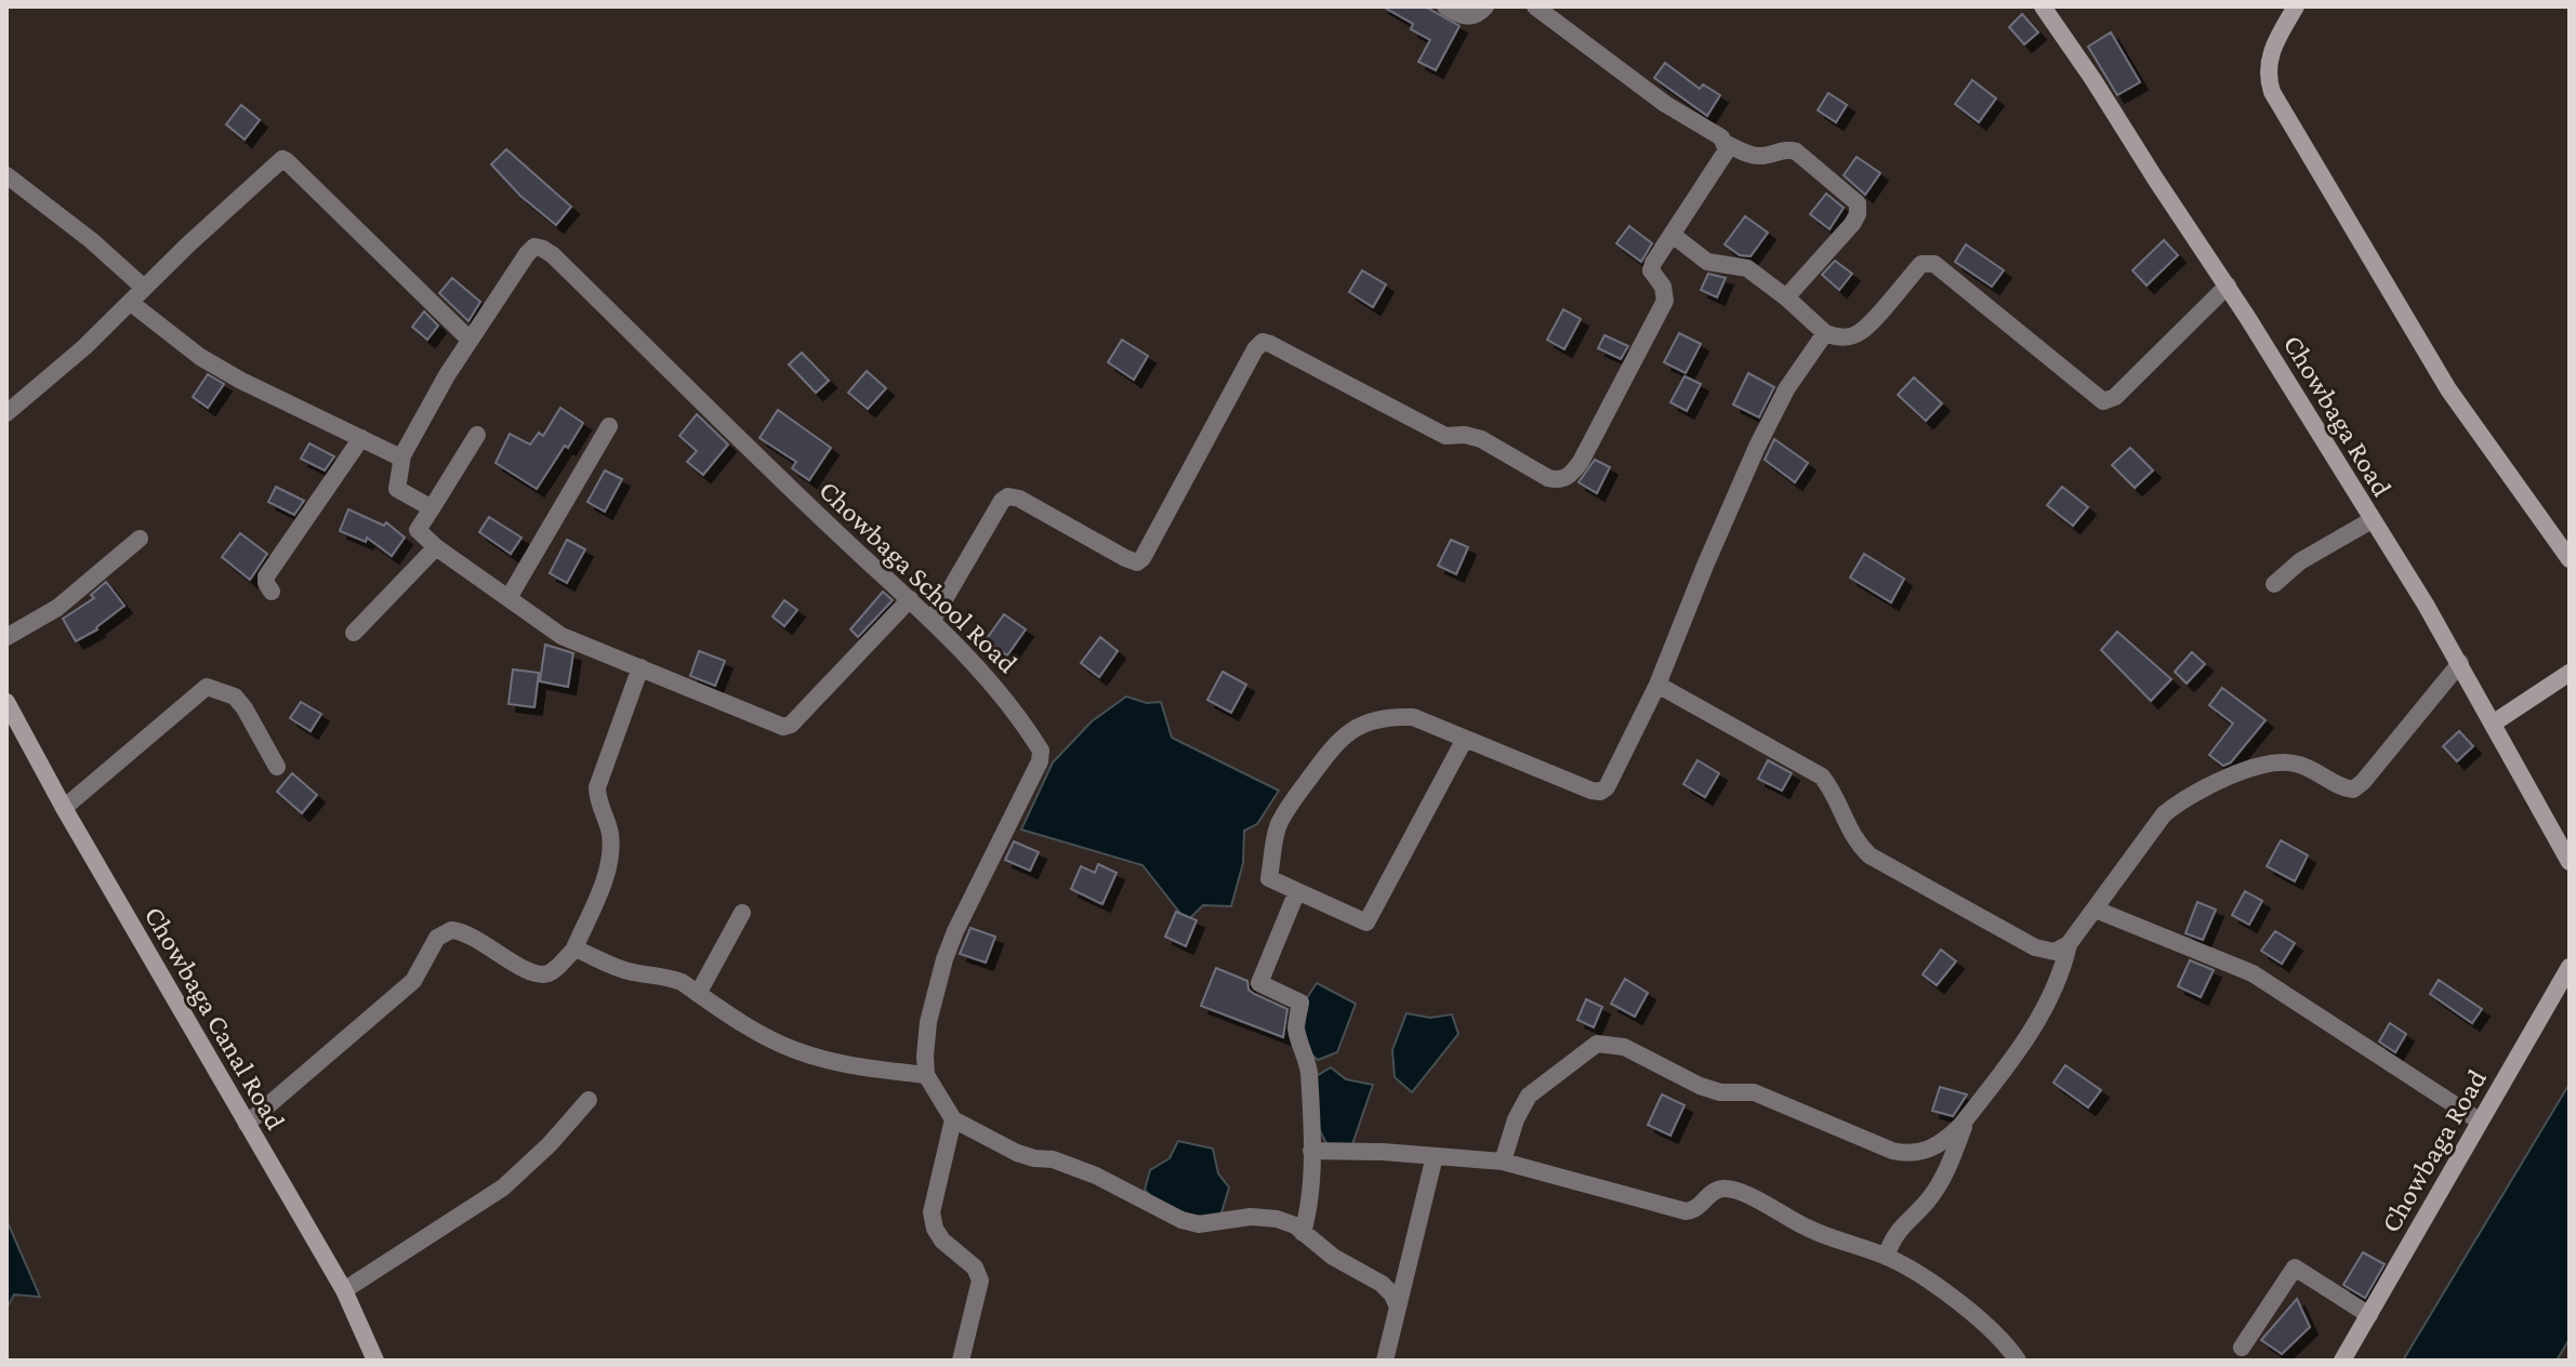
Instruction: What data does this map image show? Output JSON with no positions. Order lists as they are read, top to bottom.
{
  "streets": {
    "street": ["Chowbaga Road", "Chowbaga School Road", "Chowbaga Canal Road"]
  }
}
